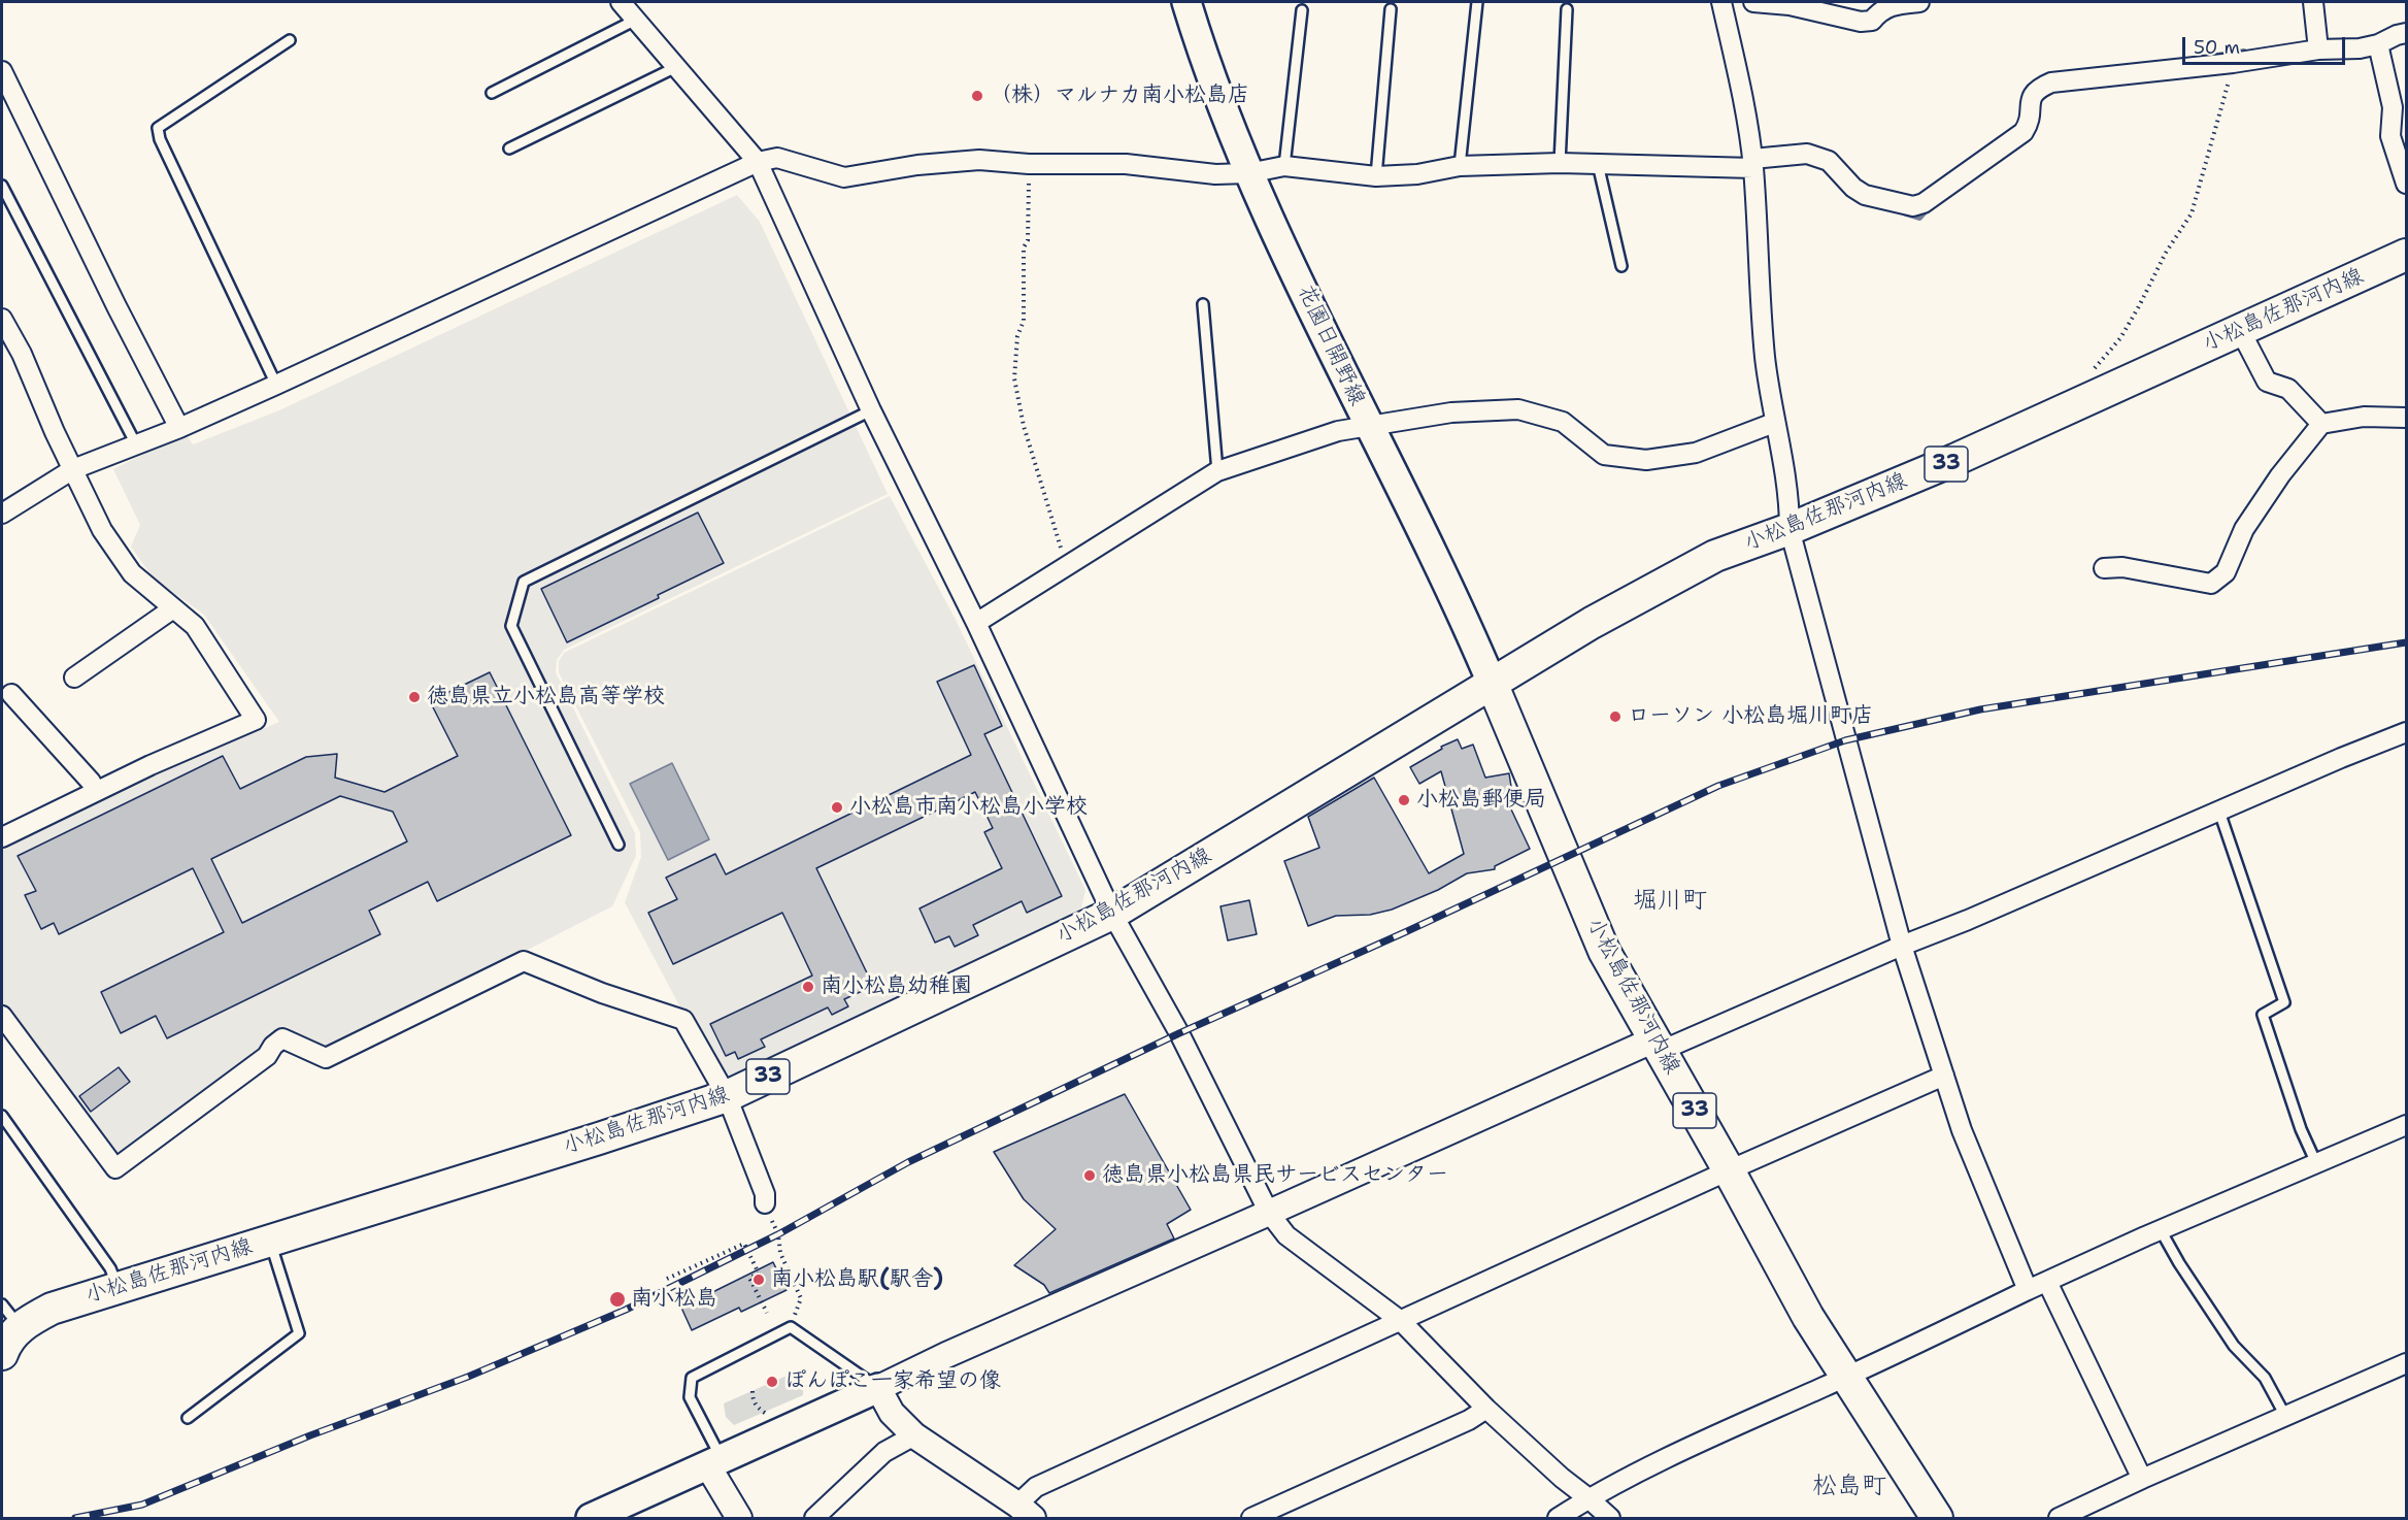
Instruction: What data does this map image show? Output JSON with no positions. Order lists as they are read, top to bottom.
{
  "streets": {
    "main road": ["小松島佐那河内線", "花園日開野線", "33"]
  },
  "crossings": [
    ["小松島佐那河内線", "花園日開野線"]
  ],
  "districts": ["堀川町", "松島町"],
  "places": [
    "（株）マルナカ南小松島店",
    "徳島県立小松島高等学校",
    "ローソン 小松島堀川町店",
    "小松島郵便局",
    "小松島市南小松島小学校",
    "南小松島幼稚園",
    "徳島県小松島県民サービスセンター",
    "南小松島駅(駅舎)",
    "南小松島",
    "ぽんぽこ一家希望の像"
  ],
  "scale_bar": "50 m"
}
